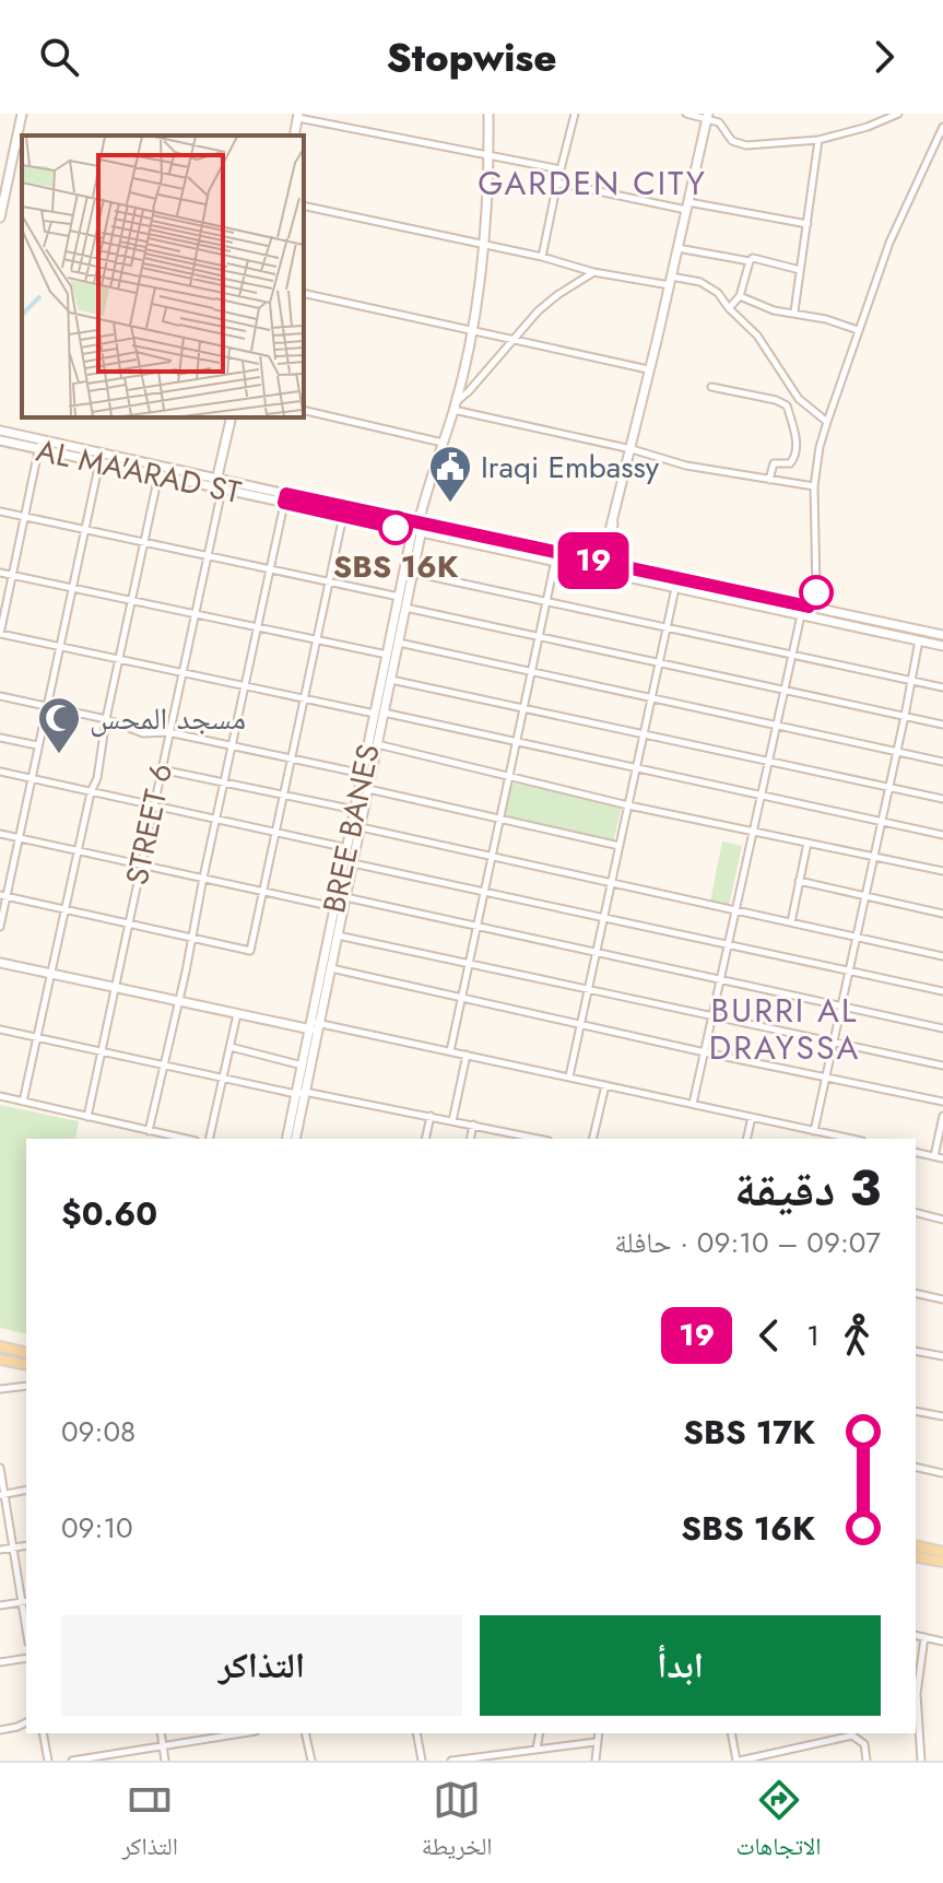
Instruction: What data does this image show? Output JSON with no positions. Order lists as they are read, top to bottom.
{
  "streets": {
    "main road": ["AL MA'ARAD ST", "BREE BANES"],
    "street": ["STREET 6"]
  },
  "crossings": [
    ["AL MA'ARAD ST", "STREET 6"],
    ["AL MA'ARAD ST", "BREE BANES"]
  ],
  "districts": ["GARDEN CITY", "BURRI AL DRAYSSA"],
  "places": {
    "public building": ["Iraqi Embassy"],
    "other": ["SBS 16K"],
    "mosque": ["مسجد المحس"]
  },
  "lines": ["bus line 19"],
  "page": {
    "header": "Stopwise",
    "on_map": "19",
    "heading": ["3 دقيقة", "09:07 – 09:10 · حافلة", "$0.60"],
    "legs": ["1", "19"],
    "list": [
      {
        "name": "SBS 17K",
        "value": "09:08"
      },
      {
        "name": "SBS 16K",
        "value": "09:10"
      }
    ],
    "buttons": ["ابدأ", "التذاكر"],
    "tabs": ["الاتجاهات", "الخريطة", "التذاكر"]
  }
}
